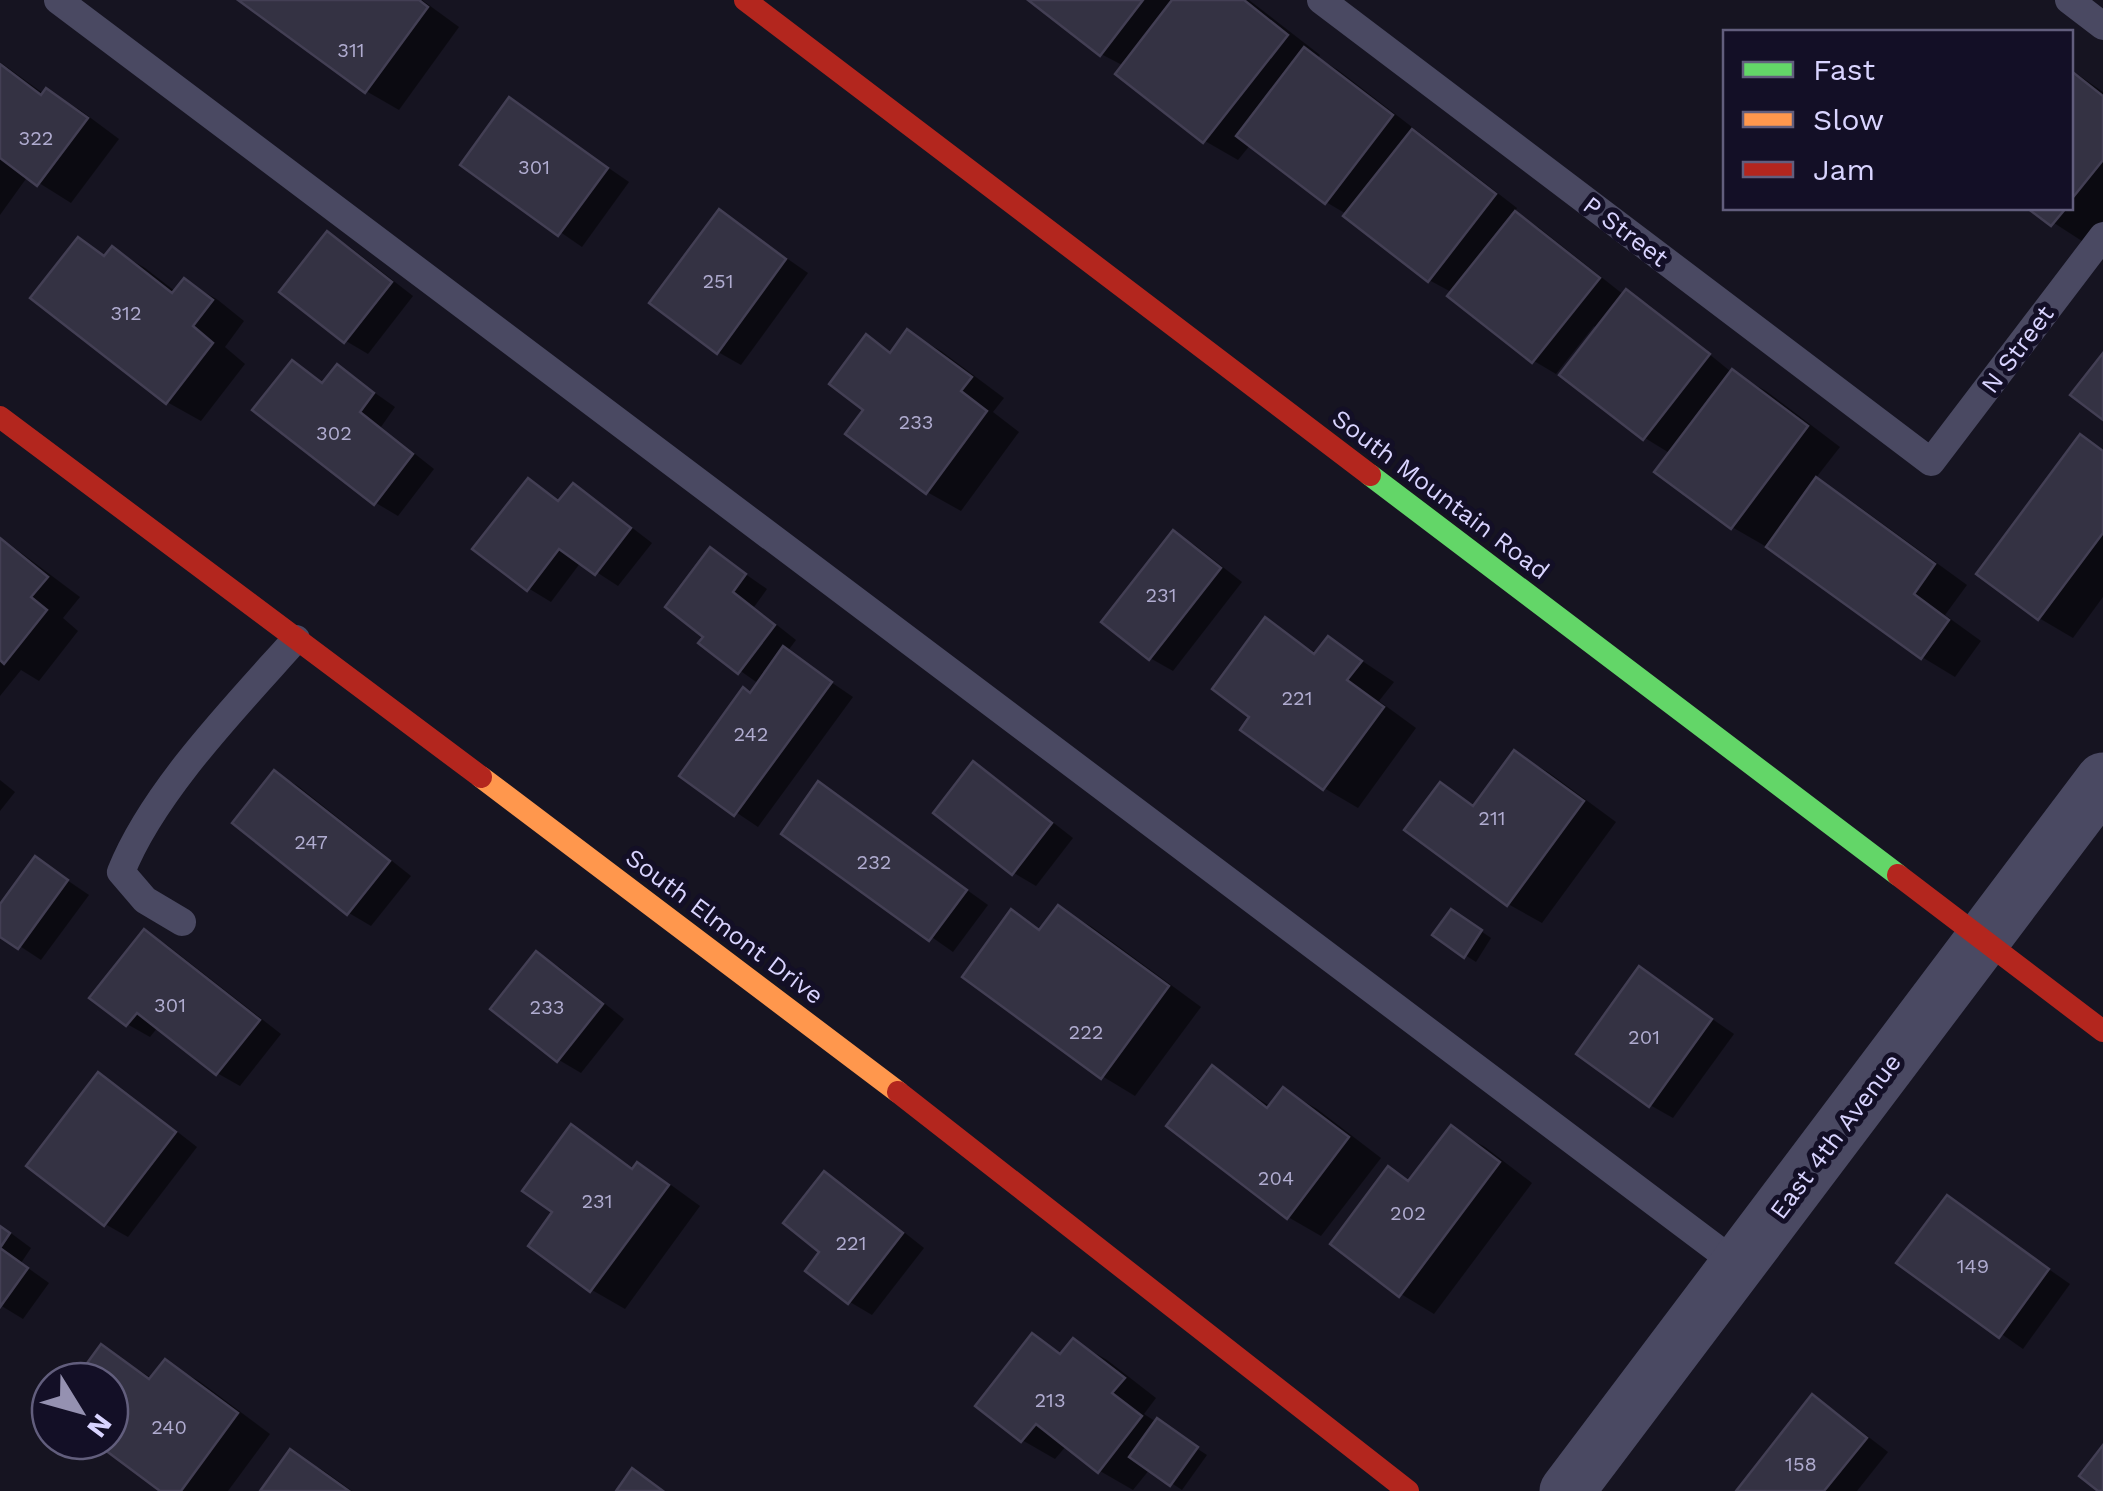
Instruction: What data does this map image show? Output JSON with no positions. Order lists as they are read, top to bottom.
{
  "streets": {
    "street": ["South Mountain Road", "South Elmont Drive", "East 4th Avenue"],
    "lane": ["P Street", "N Street"]
  },
  "crossings": [
    ["P Street", "N Street"],
    ["South Mountain Road", "East 4th Avenue"]
  ],
  "house_numbers": [
    "311",
    "322",
    "301",
    "251",
    "312",
    "233",
    "302",
    "231",
    "221",
    "242",
    "211",
    "247",
    "232",
    "301",
    "233",
    "222",
    "201",
    "204",
    "231",
    "202",
    "221",
    "149",
    "213",
    "240",
    "158"
  ],
  "legend": ["Fast", "Slow", "Jam"],
  "north": "bottom right"
}
